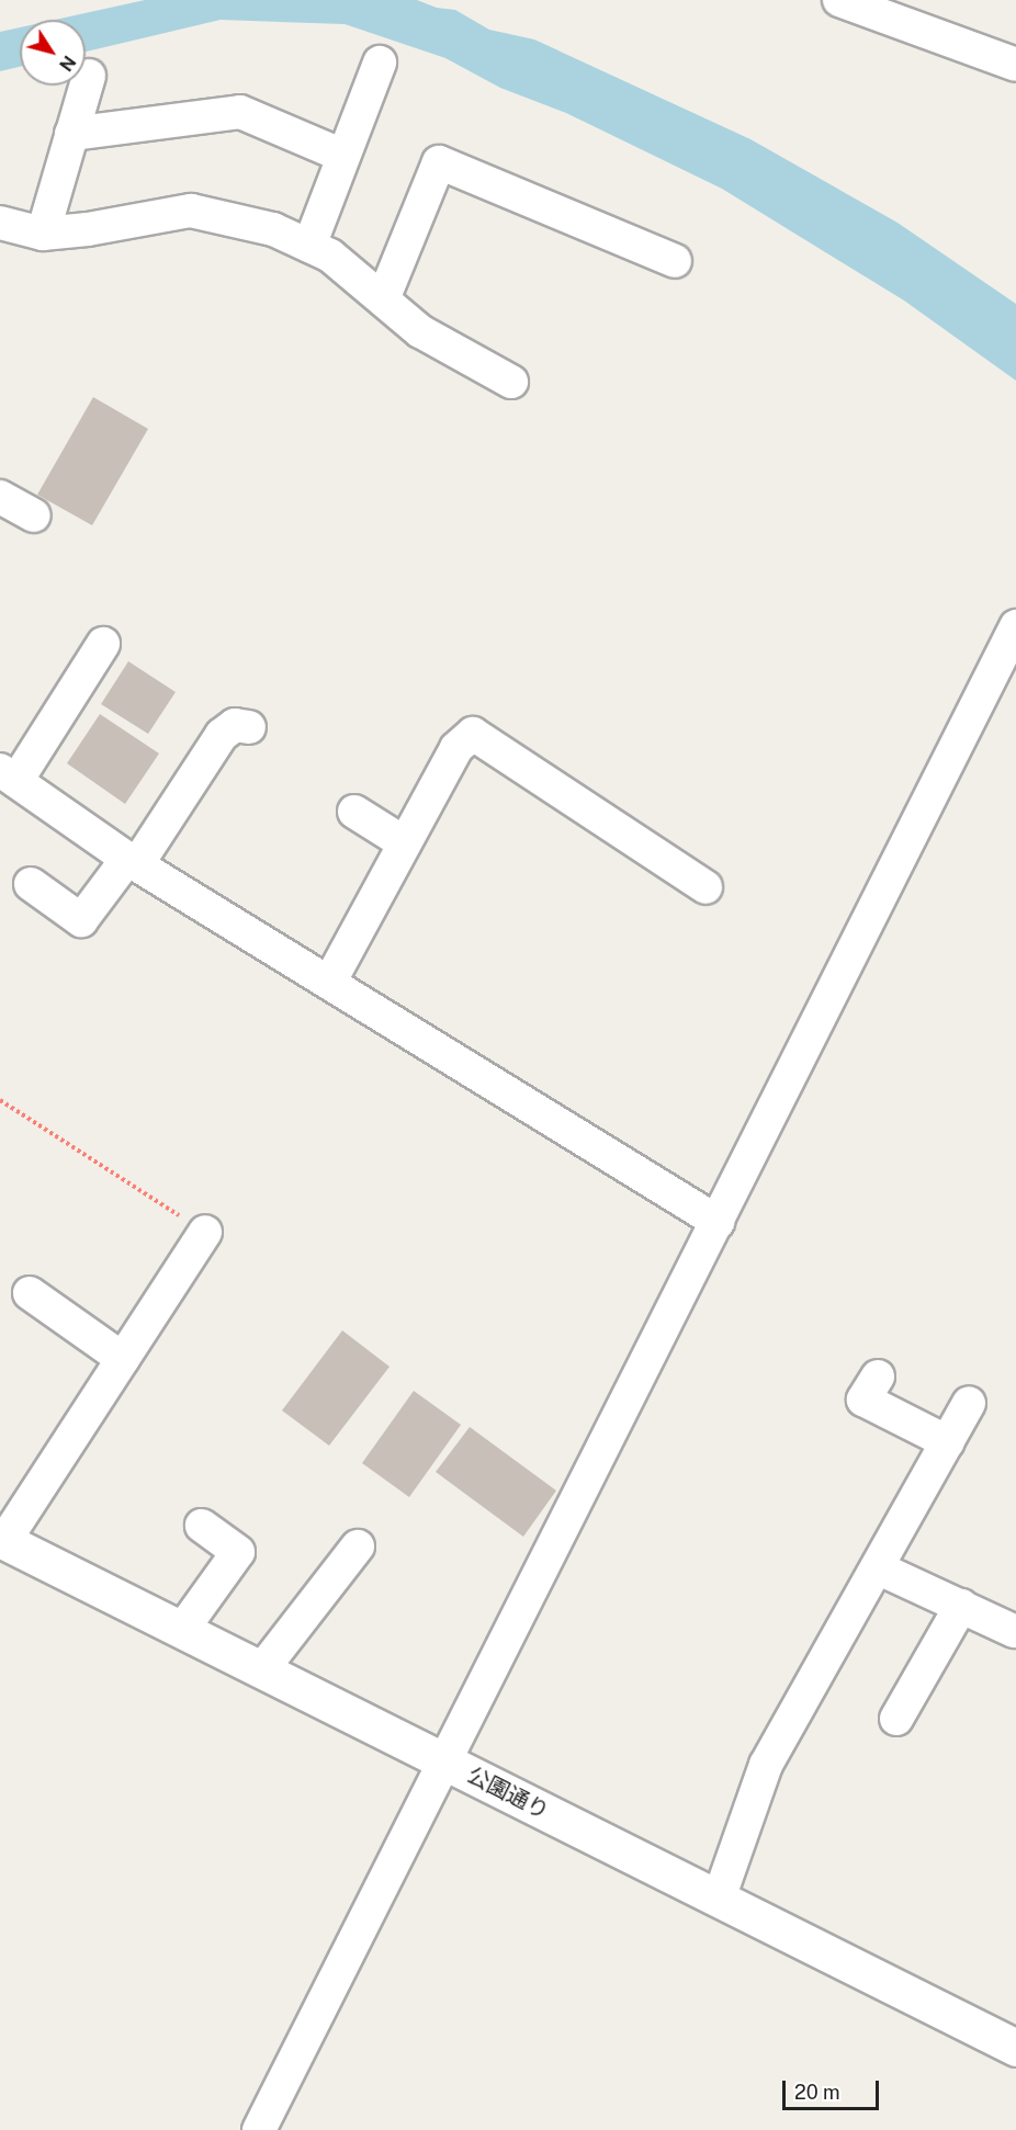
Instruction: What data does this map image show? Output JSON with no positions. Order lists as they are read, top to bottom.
{
  "streets": {
    "street": ["公園通り"]
  },
  "scale_bar": "20 m",
  "north": "bottom right"
}
